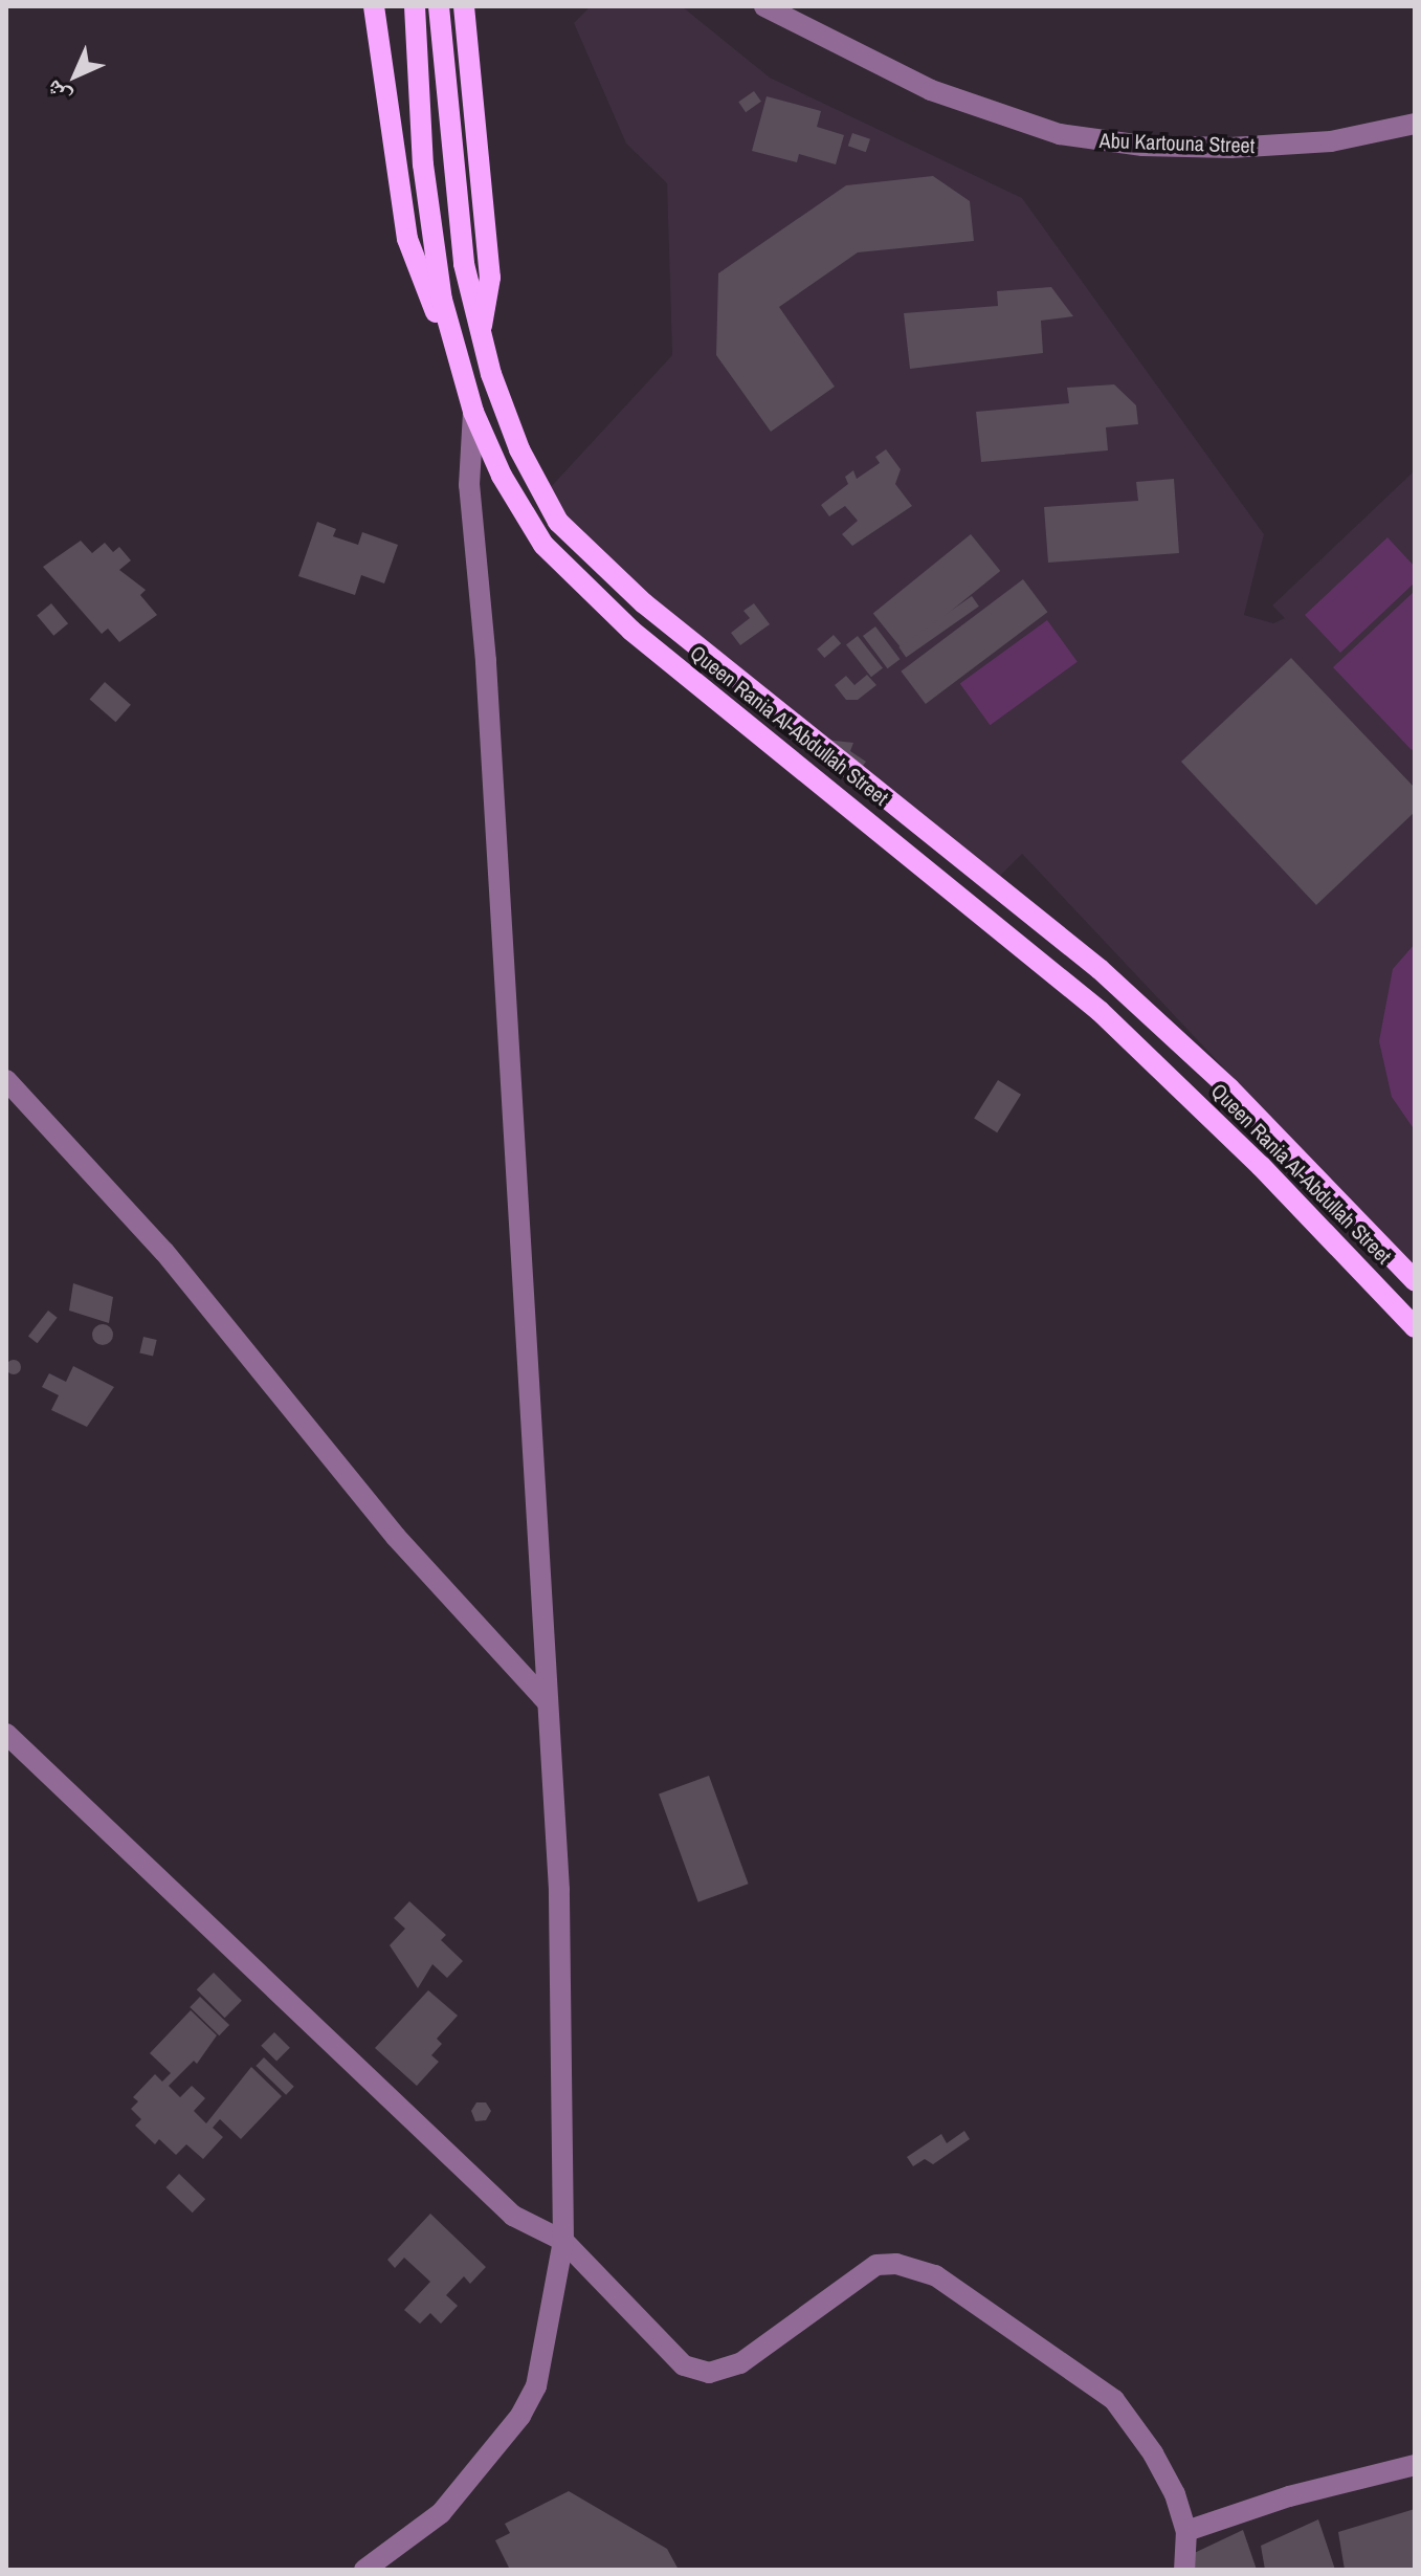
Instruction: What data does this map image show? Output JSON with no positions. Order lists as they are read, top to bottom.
{
  "streets": {
    "main road": ["Queen Rania Al-Abdullah Street"],
    "street": ["Abu Kartouna Street"]
  },
  "north": "bottom left"
}
